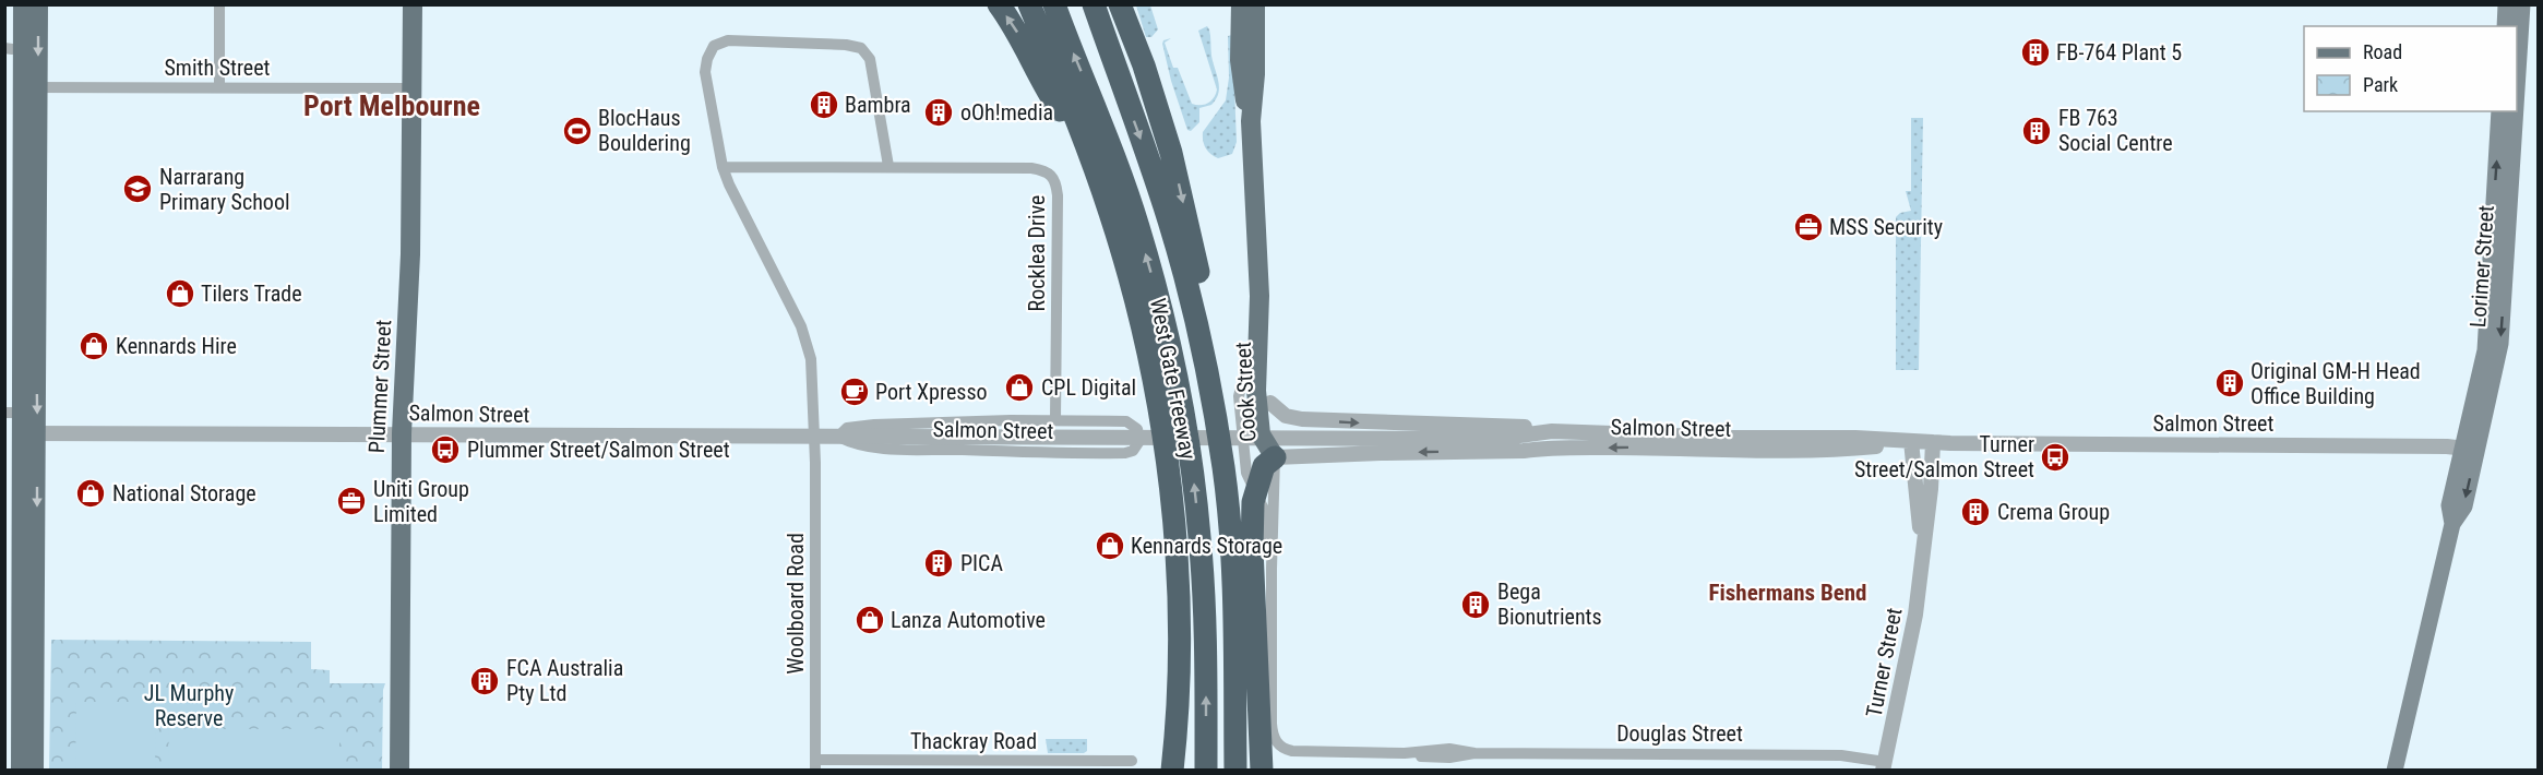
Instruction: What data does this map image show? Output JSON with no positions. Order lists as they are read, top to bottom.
{
  "streets": {
    "highway": ["West Gate Freeway"],
    "main road": ["Lorimer Street", "Plummer Street", "Cook Street"],
    "street": [
      "Smith Street",
      "Rocklea Drive",
      "Salmon Street",
      "Woolboard Road",
      "Turner Street",
      "Douglas Street",
      "Thackray Road"
    ]
  },
  "crossings": [
    ["Smith Street", "Plummer Street"],
    ["Rocklea Drive", "Salmon Street"],
    ["Lorimer Street", "Salmon Street"],
    ["Plummer Street", "Salmon Street"],
    ["Cook Street", "Salmon Street"],
    ["Cook Street", "Douglas Street"],
    ["Salmon Street", "Woolboard Road"],
    ["Salmon Street", "Turner Street"],
    ["Woolboard Road", "Thackray Road"],
    ["Turner Street", "Douglas Street"]
  ],
  "districts": ["Port Melbourne", "Fishermans Bend"],
  "parks": ["JL Murphy Reserve"],
  "places": {
    "building": [
      "FB-764 Plant 5",
      "Bambra",
      "oOh!media",
      "FB 763 Social Centre",
      "Original GM-H Head Office Building",
      "Crema Group",
      "PICA",
      "Bega Bionutrients",
      "FCA Australia Pty Ltd"
    ],
    "sports": ["BlocHaus Bouldering"],
    "school or university": ["Narrarang Primary School"],
    "office": ["MSS Security", "Uniti Group Limited"],
    "shop": [
      "Tilers Trade",
      "Kennards Hire",
      "CPL Digital",
      "National Storage",
      "Kennards Storage",
      "Lanza Automotive"
    ],
    "cafe": ["Port Xpresso"],
    "bus stop": ["Plummer Street/Salmon Street", "Turner Street/Salmon Street"]
  },
  "legend": ["Road", "Park"]
}
